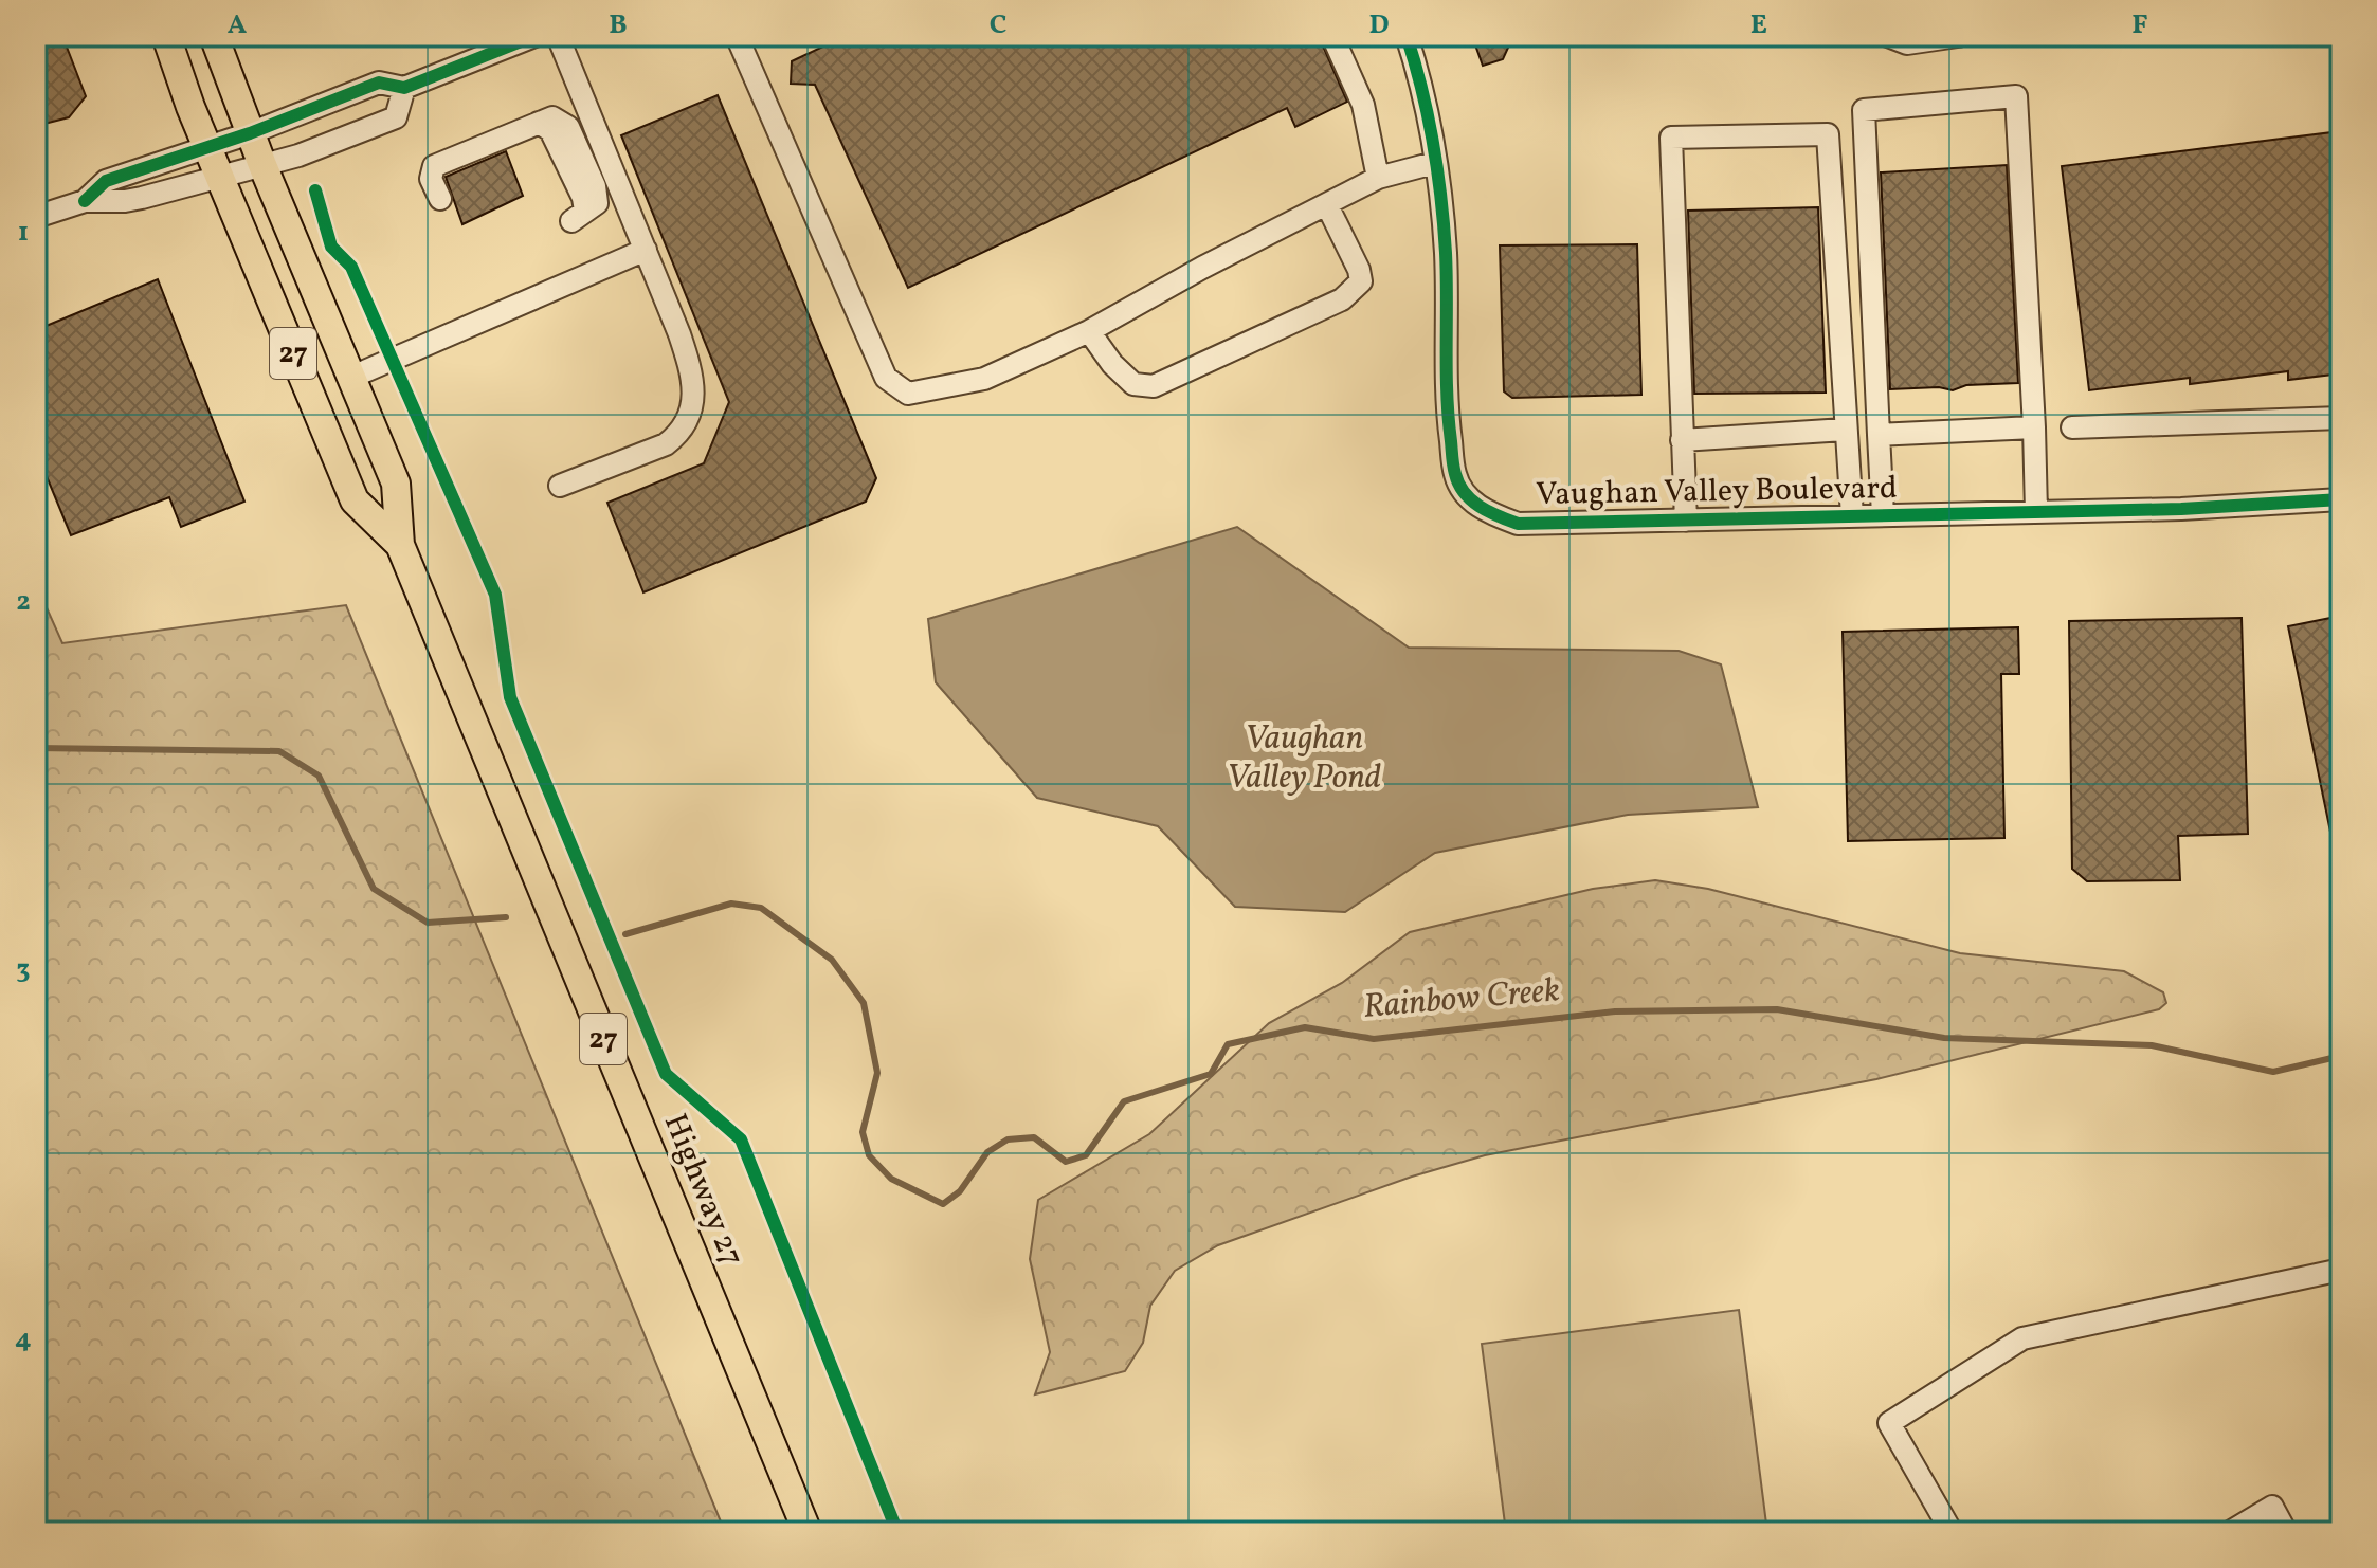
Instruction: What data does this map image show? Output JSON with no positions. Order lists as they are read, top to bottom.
{
  "streets": {
    "main road": ["27", "Highway 27"],
    "street": ["Vaughan Valley Boulevard"]
  },
  "water": ["Vaughan Valley Pond", "Rainbow Creek"],
  "grid": {
    "columns": [
      "A",
      "B",
      "C",
      "D",
      "E",
      "F"
    ],
    "rows": [
      "1",
      "2",
      "3",
      "4"
    ]
  }
}
